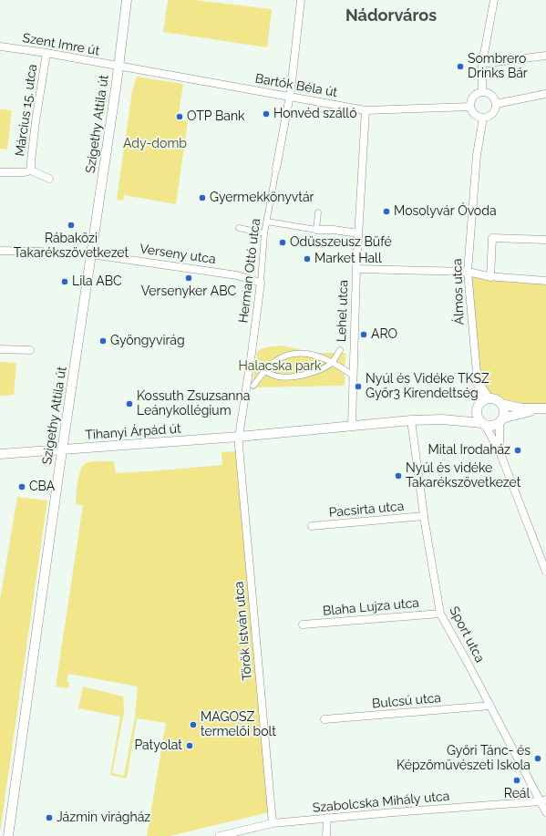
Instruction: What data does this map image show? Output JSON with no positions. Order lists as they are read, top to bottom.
{
  "streets": {
    "street": [
      "Szent Imre út",
      "Bartók Béla út",
      "Március 15. utca",
      "Szigethy Attila út",
      "Verseny utca",
      "Herman Ottó utca",
      "Álmos utca",
      "Lehel utca",
      "Tihanyi Árpád út",
      "Pacsirta utca",
      "Blaha Lujza utca",
      "Török István utca",
      "Sport utca",
      "Bulcsú utca",
      "Szabolcska Mihály utca"
    ]
  },
  "crossings": [
    ["Szent Imre út", "Bartók Béla út"],
    ["Szent Imre út", "Március 15. utca"],
    ["Szent Imre út", "Szigethy Attila út"],
    ["Bartók Béla út", "Szigethy Attila út"],
    ["Bartók Béla út", "Herman Ottó utca"],
    ["Bartók Béla út", "Álmos utca"],
    ["Bartók Béla út", "Lehel utca"],
    ["Szigethy Attila út", "Verseny utca"],
    ["Szigethy Attila út", "Tihanyi Árpád út"],
    ["Verseny utca", "Herman Ottó utca"],
    ["Herman Ottó utca", "Tihanyi Árpád út"],
    ["Herman Ottó utca", "Török István utca"],
    ["Álmos utca", "Tihanyi Árpád út"],
    ["Lehel utca", "Tihanyi Árpád út"],
    ["Tihanyi Árpád út", "Török István utca"],
    ["Tihanyi Árpád út", "Sport utca"],
    ["Pacsirta utca", "Sport utca"],
    ["Blaha Lujza utca", "Sport utca"],
    ["Török István utca", "Szabolcska Mihály utca"],
    ["Sport utca", "Bulcsú utca"],
    ["Sport utca", "Szabolcska Mihály utca"]
  ],
  "districts": ["Nádorváros"],
  "parks": ["Ady-domb", "Halacska park"],
  "places": [
    "Sombrero Drinks Bár",
    "Honvéd szálló",
    "OTP Bank",
    "Gyermekkönyvtár",
    "Mosolyvár Óvoda",
    "Rábaközi Takarékszövetkezet",
    "Odüsszeusz Büfé",
    "Market Hall",
    "Versenyker ABC",
    "Lila ABC",
    "ARO",
    "Gyöngyvirág",
    "Nyúl és Vidéke TKSZ Győr3 Kirendeltség",
    "Kossuth Zsuzsanna Leánykollégium",
    "Mital Irodaház",
    "Nyúl és vidéke Takarékszövetkezet",
    "CBA",
    "MAGOSZ termelői bolt",
    "Patyolat",
    "Győri Tánc- és Képzőművészeti Iskola",
    "Reál",
    "Jázmin virágház"
  ]
}
